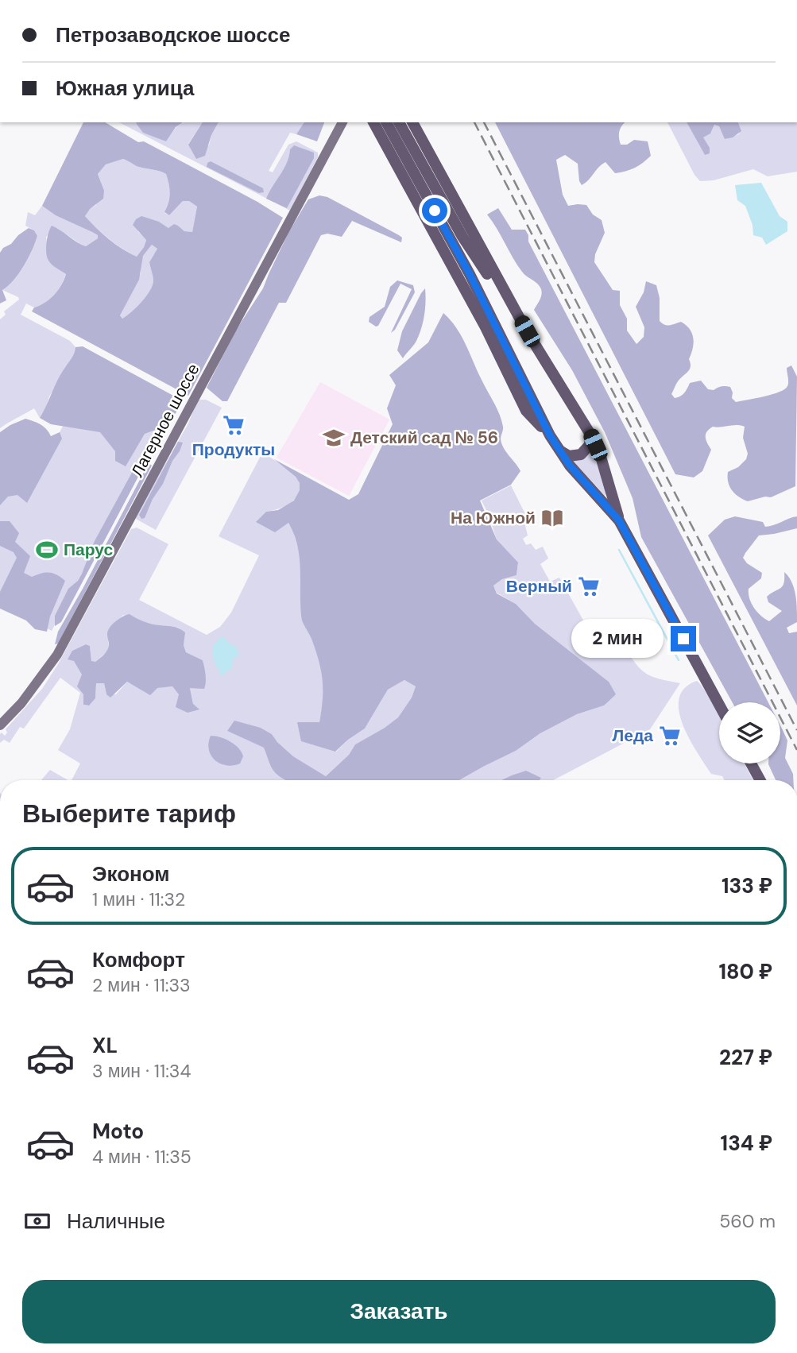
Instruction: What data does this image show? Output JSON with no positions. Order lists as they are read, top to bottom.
{
  "streets": {
    "street": ["Лагерное шоссе"]
  },
  "places": {
    "supermarket": ["Продукты", "Верный", "Леда"],
    "school or university": ["Детский сад № 56"],
    "library": ["На Южной"],
    "sports": ["Парус"]
  },
  "page": {
    "banner": ["Петрозаводское шоссе", "Южная улица"],
    "bubble": "2 мин",
    "heading": "Выберите тариф",
    "list": [
      {
        "name": "Эконом",
        "note": "1 мин · 11:32",
        "value": "133 ₽"
      },
      {
        "name": "Комфорт",
        "note": "2 мин · 11:33",
        "value": "180 ₽"
      },
      {
        "name": "XL",
        "note": "3 мин · 11:34",
        "value": "227 ₽"
      },
      {
        "name": "Moto",
        "note": "4 мин · 11:35",
        "value": "134 ₽"
      }
    ],
    "pay": ["Наличные", "560 m"],
    "buttons": "Заказать"
  }
}
